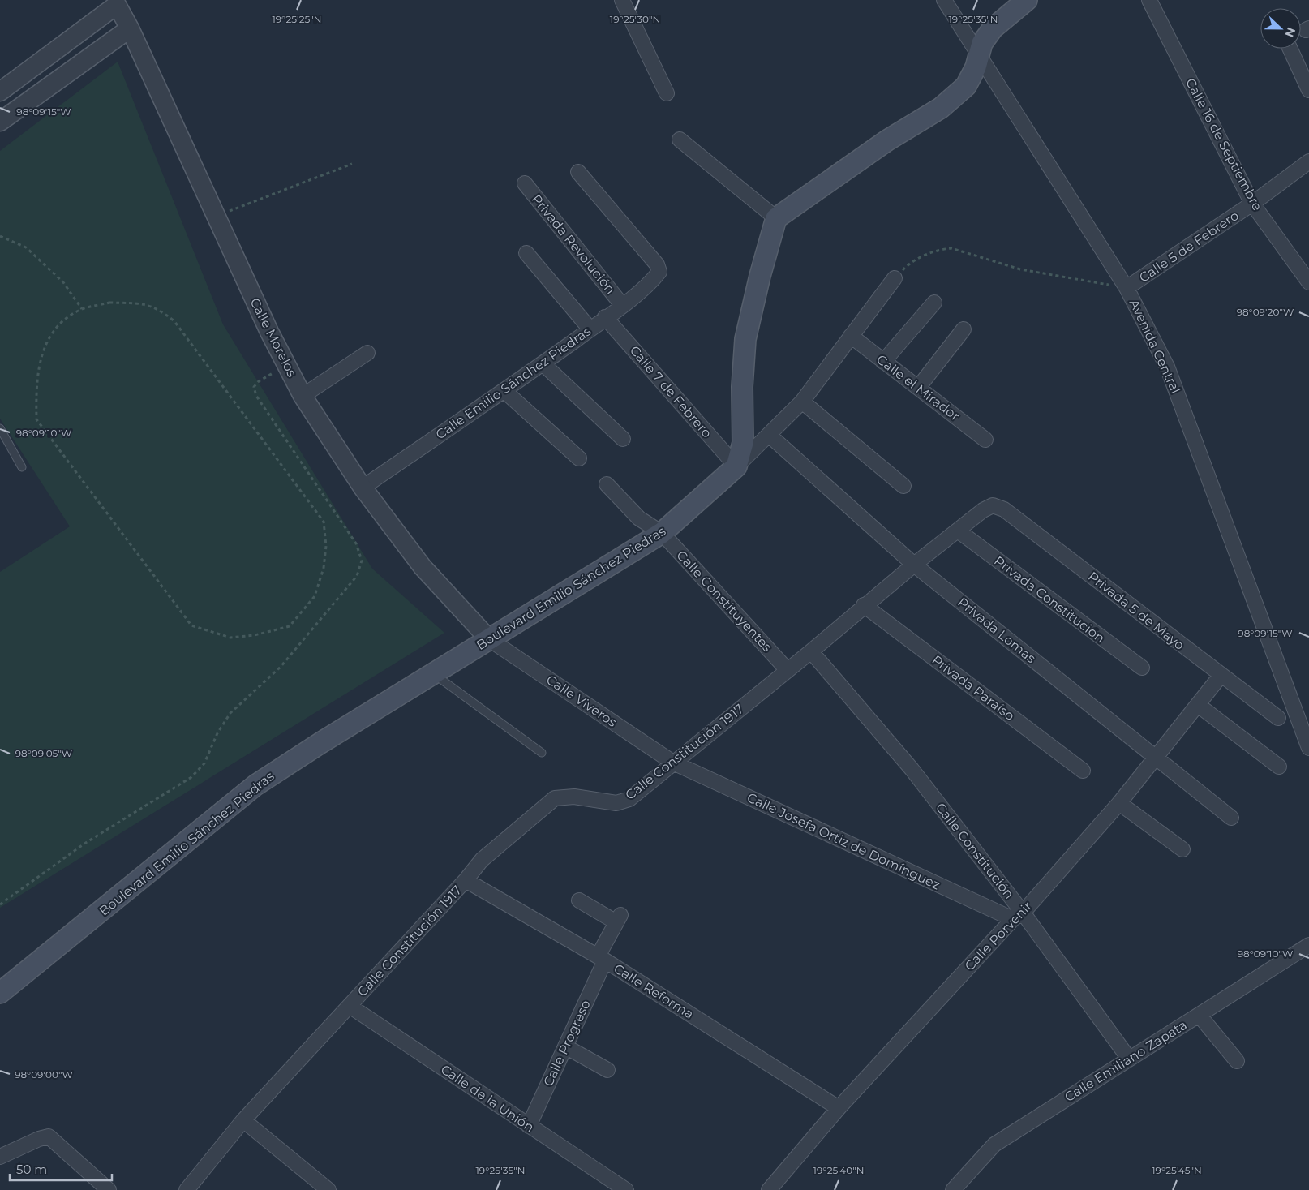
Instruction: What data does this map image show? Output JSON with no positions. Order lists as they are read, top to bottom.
{
  "streets": {
    "main road": ["Boulevard Emilio Sánchez Piedras"],
    "street": [
      "Calle 16 de Septiembre",
      "Privada Revolución",
      "Calle 5 de Febrero",
      "Calle Morelos",
      "Avenida Central",
      "Calle Emilio Sánchez Piedras",
      "Calle el Mirador",
      "Calle 7 de Febrero",
      "Privada Constitución",
      "Calle Constituyentes",
      "Privada 5 de Mayo",
      "Privada Lomas",
      "Privada Paraíso",
      "Calle Viveros",
      "Calle Constitución 1917",
      "Calle Josefa Ortiz de Domínguez",
      "Calle Constitución",
      "Calle Porvenir",
      "Calle Reforma",
      "Calle Progreso",
      "Calle Emiliano Zapata",
      "Calle de la Unión"
    ]
  },
  "crossings": [
    ["Calle 16 de Septiembre", "Calle 5 de Febrero"],
    ["Privada Revolución", "Calle Emilio Sánchez Piedras"],
    ["Calle 5 de Febrero", "Avenida Central"],
    ["Calle Morelos", "Calle Emilio Sánchez Piedras"],
    ["Calle Morelos", "Boulevard Emilio Sánchez Piedras"],
    ["Calle Morelos", "Calle Viveros"],
    ["Calle Emilio Sánchez Piedras", "Calle 7 de Febrero"],
    ["Calle 7 de Febrero", "Boulevard Emilio Sánchez Piedras"],
    ["Boulevard Emilio Sánchez Piedras", "Calle Constituyentes"],
    ["Boulevard Emilio Sánchez Piedras", "Calle Viveros"],
    ["Privada Constitución", "Calle Constitución 1917"],
    ["Calle Constituyentes", "Calle Constitución 1917"],
    ["Privada 5 de Mayo", "Calle Constitución 1917"],
    ["Privada 5 de Mayo", "Calle Porvenir"],
    ["Privada Lomas", "Calle Constitución 1917"],
    ["Privada Lomas", "Calle Porvenir"],
    ["Privada Paraíso", "Calle Constitución 1917"],
    ["Calle Viveros", "Calle Constitución 1917"],
    ["Calle Viveros", "Calle Josefa Ortiz de Domínguez"],
    ["Calle Constitución 1917", "Calle Josefa Ortiz de Domínguez"],
    ["Calle Constitución 1917", "Calle Constitución"],
    ["Calle Constitución 1917", "Calle Reforma"],
    ["Calle Constitución 1917", "Calle de la Unión"],
    ["Calle Josefa Ortiz de Domínguez", "Calle Constitución"],
    ["Calle Josefa Ortiz de Domínguez", "Calle Porvenir"],
    ["Calle Constitución", "Calle Porvenir"],
    ["Calle Constitución", "Calle Emiliano Zapata"],
    ["Calle Porvenir", "Calle Reforma"],
    ["Calle Reforma", "Calle Progreso"],
    ["Calle Progreso", "Calle de la Unión"]
  ],
  "scale_bar": "50 m",
  "north": "right",
  "coordinates": [
    "19°25'25\"N",
    "19°25'30\"N",
    "19°25'35\"N",
    "98°09'15\"W",
    "98°09'20\"W",
    "98°09'10\"W",
    "98°09'05\"W",
    "98°09'00\"W",
    "19°25'40\"N",
    "19°25'45\"N"
  ]
}
